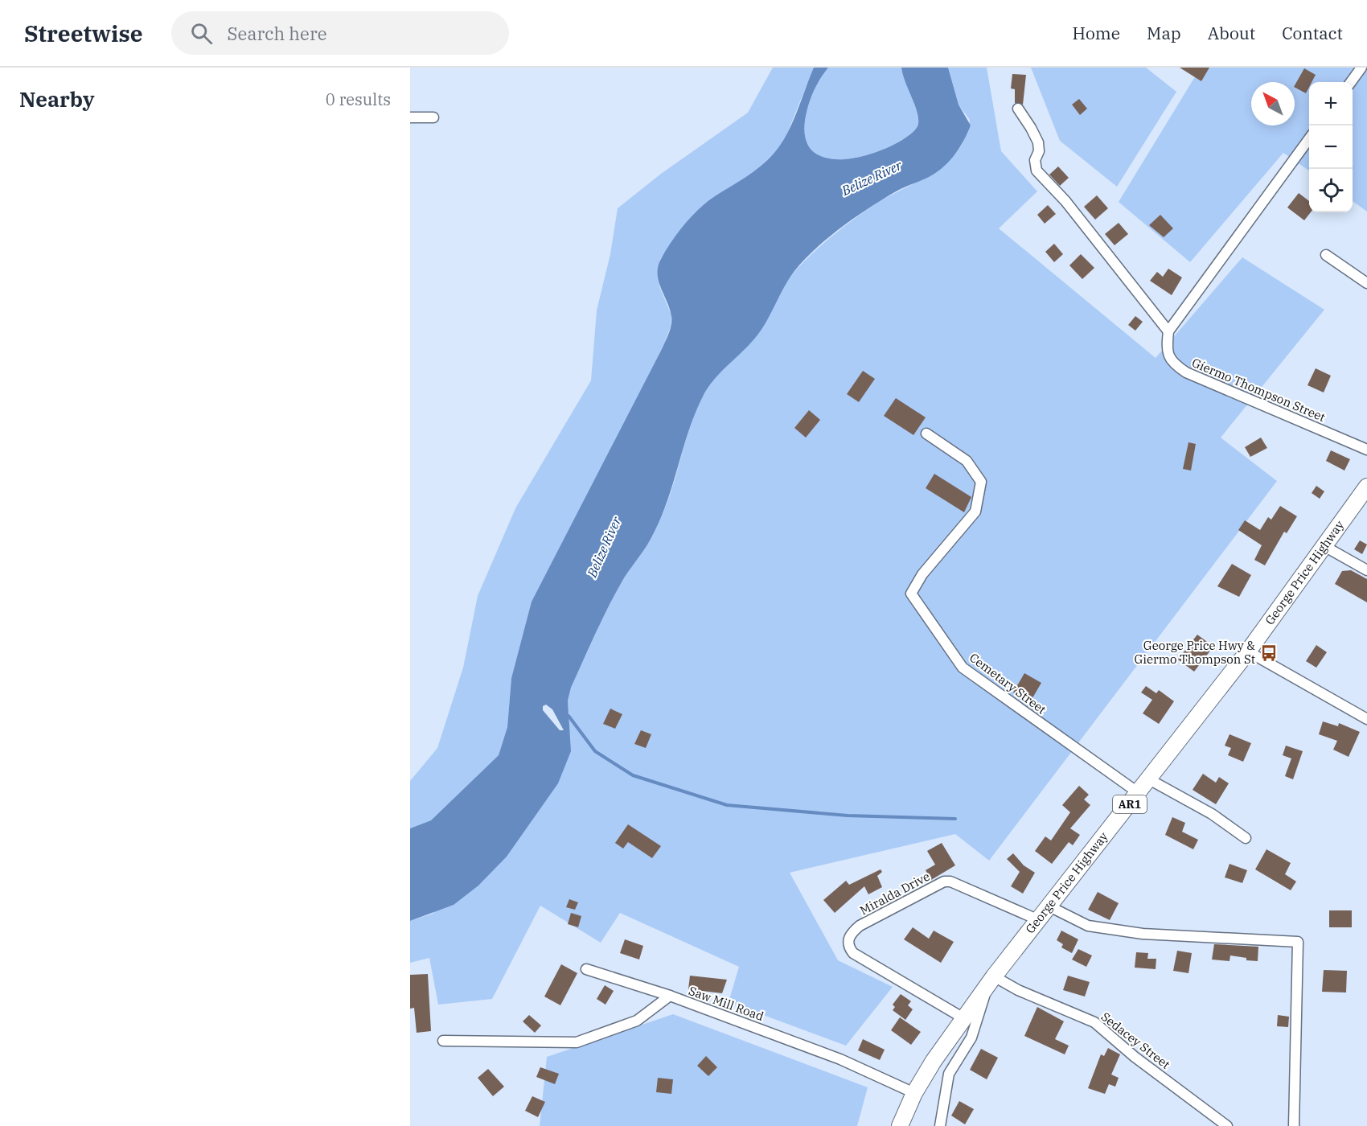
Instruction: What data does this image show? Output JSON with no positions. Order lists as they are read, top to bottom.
{
  "streets": {
    "highway": ["George Price Highway", "AR1"],
    "street": [
      "Gíermo Thompson Street",
      "Cemetary Street",
      "Miralda Drive",
      "Saw Mill Road",
      "Sedacey Street"
    ]
  },
  "crossings": [
    ["George Price Highway", "Cemetary Street"],
    ["George Price Highway", "Miralda Drive"],
    ["George Price Highway", "Saw Mill Road"],
    ["George Price Highway", "Sedacey Street"]
  ],
  "water": ["Belize River"],
  "places": {
    "bus stop": ["George Price Hwy & Giermo Thompson St"]
  },
  "north": "top left",
  "page": {
    "header": "Streetwise",
    "search": "Search here",
    "nav": [
      "Home",
      "Map",
      "About",
      "Contact"
    ],
    "heading": ["Nearby", "0 results"],
    "map_buttons": ["+", "−"]
  }
}
